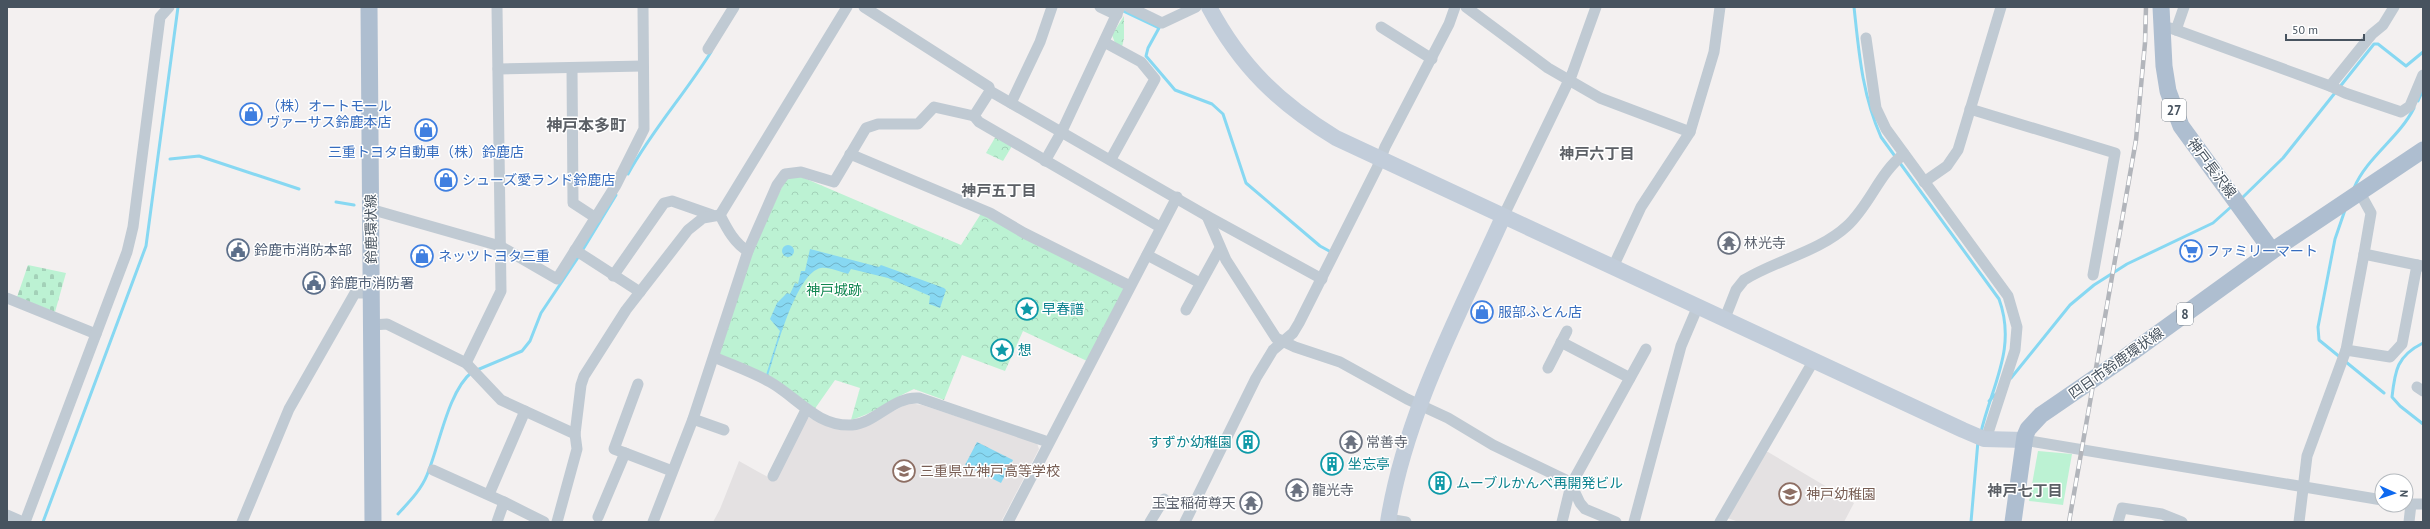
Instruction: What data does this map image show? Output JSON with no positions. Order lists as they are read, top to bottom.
{
  "streets": {
    "main road": [
      "27",
      "神戸長沢線",
      "鈴鹿環状線",
      "8",
      "四日市鈴鹿環状線"
    ]
  },
  "crossings": [
    ["神戸長沢線", "四日市鈴鹿環状線"]
  ],
  "districts": [
    "神戸本多町",
    "神戸六丁目",
    "神戸五丁目",
    "神戸七丁目"
  ],
  "parks": ["神戸城跡"],
  "places": {
    "shop": [
      "（株）オートモール ヴァーサス鈴鹿本店",
      "三重トヨタ自動車（株）鈴鹿店",
      "シューズ愛ランド鈴鹿店",
      "ネッツトヨタ三重",
      "服部ふとん店"
    ],
    "temple": [
      "林光寺",
      "常善寺",
      "龍光寺",
      "玉宝稲荷尊天"
    ],
    "public building": ["鈴鹿市消防本部", "鈴鹿市消防署"],
    "supermarket": ["ファミリーマート"],
    "place": ["早春譜", "想"],
    "building": ["すずか幼稚園", "坐忘亭", "ムーブルかんべ再開発ビル"],
    "school or university": ["三重県立神戸高等学校", "神戸幼稚園"]
  },
  "scale_bar": "50 m",
  "north": "right"
}
